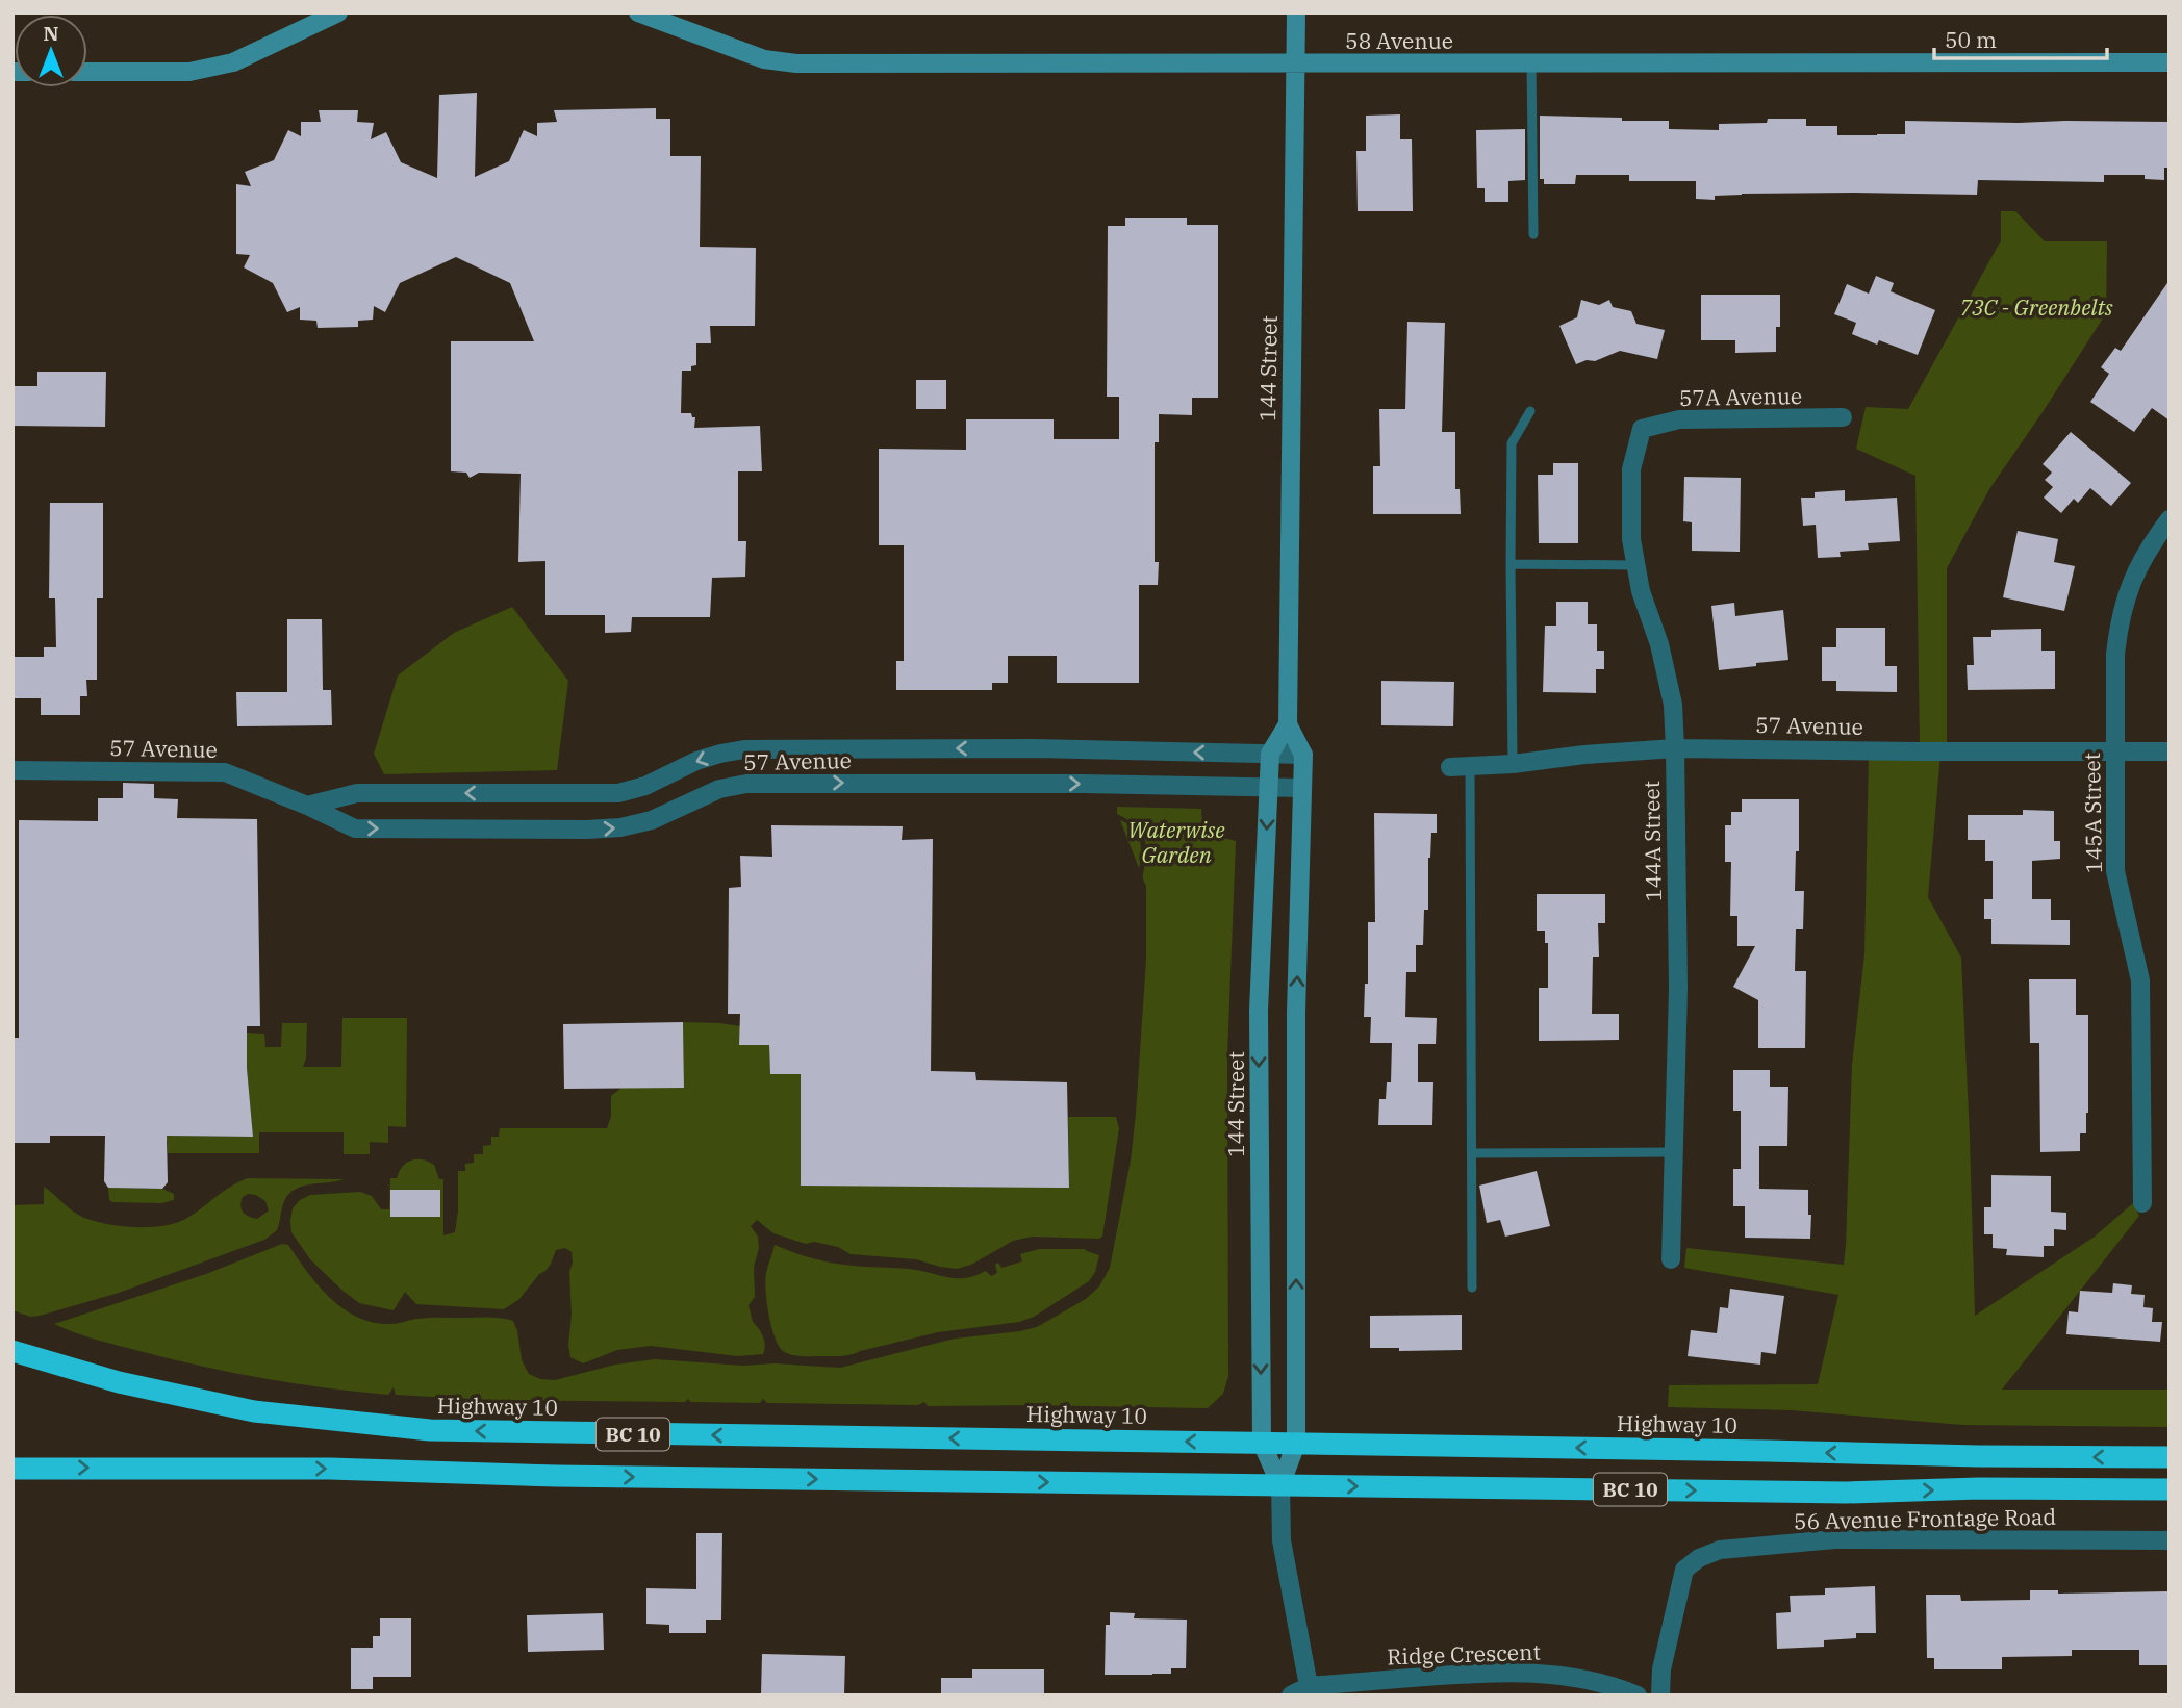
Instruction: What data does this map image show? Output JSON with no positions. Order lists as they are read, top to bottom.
{
  "streets": {
    "highway": ["Highway 10", "BC 10"],
    "main road": ["58 Avenue", "144 Street"],
    "street": [
      "57A Avenue",
      "57 Avenue",
      "145A Street",
      "144A Street",
      "56 Avenue Frontage Road",
      "Ridge Crescent"
    ]
  },
  "crossings": [
    ["58 Avenue", "144 Street"],
    ["144 Street", "57 Avenue"],
    ["144 Street", "Highway 10"],
    ["144 Street", "BC 10"],
    ["144 Street", "Ridge Crescent"],
    ["57A Avenue", "144A Street"],
    ["57 Avenue", "145A Street"],
    ["57 Avenue", "144A Street"]
  ],
  "parks": ["73C - Greenbelts", "Waterwise Garden"],
  "scale_bar": "50 m",
  "north": "top"
}
